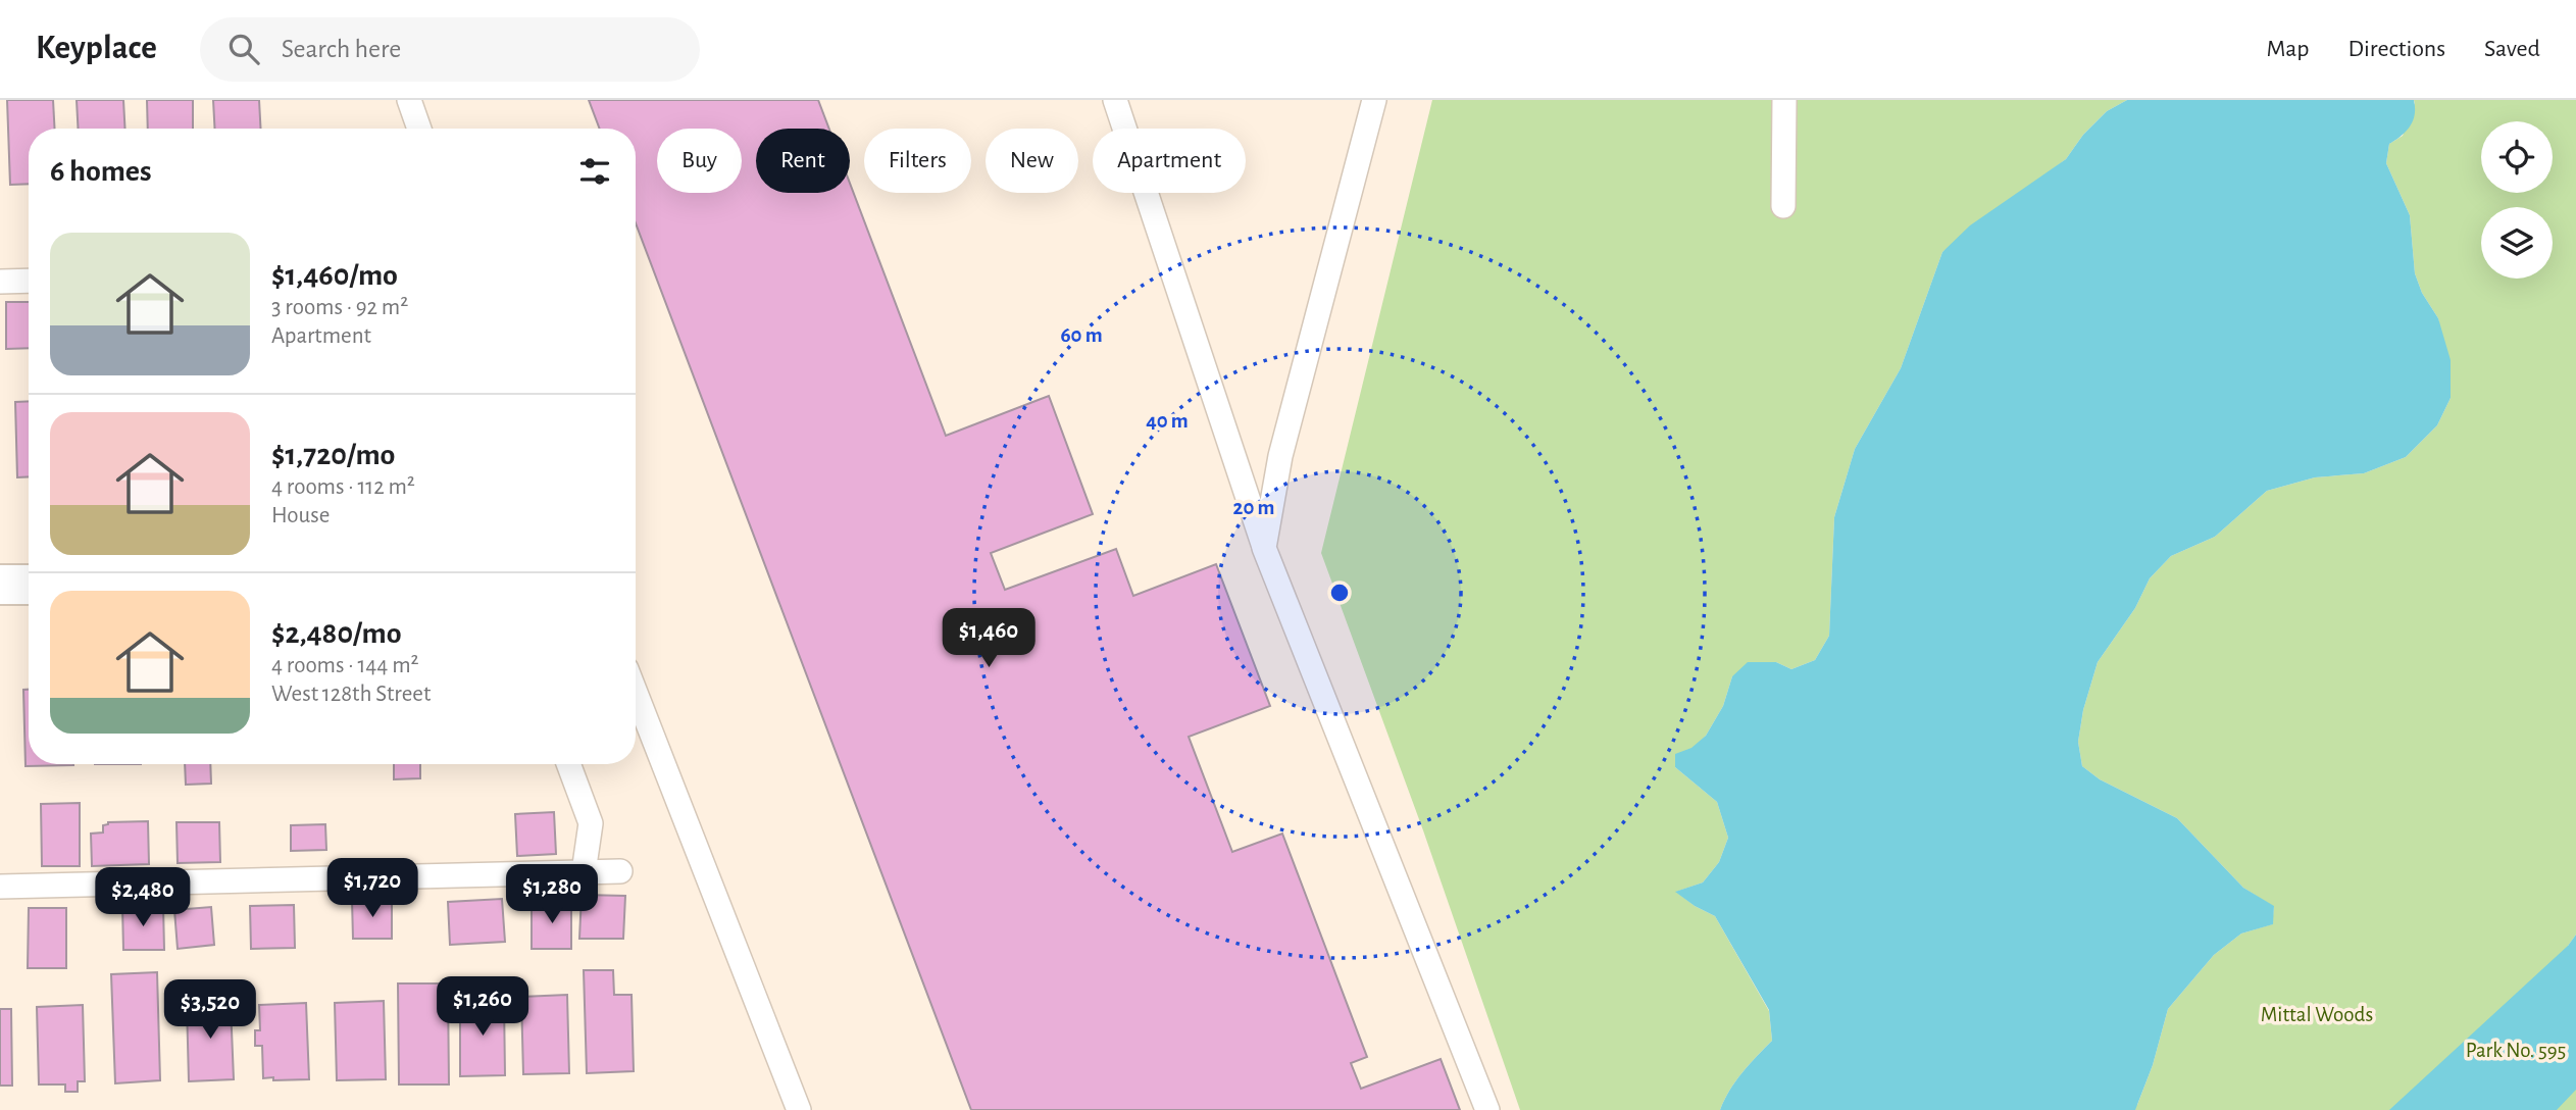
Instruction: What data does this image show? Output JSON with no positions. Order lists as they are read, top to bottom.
{
  "parks": ["Mittal Woods", "Park No. 595"],
  "page": {
    "header": "Keyplace",
    "search": "Search here",
    "nav": ["Map", "Directions", "Saved"],
    "chip": [
      "Buy",
      "Rent",
      "Filters",
      "New",
      "Apartment"
    ],
    "heading": "6 homes",
    "list": [
      {
        "name": "$1,460/mo",
        "note": "3 rooms · 92 m² · Apartment"
      },
      {
        "name": "$1,720/mo",
        "note": "4 rooms · 112 m² · House"
      },
      {
        "name": "$2,480/mo",
        "note": "4 rooms · 144 m² · West 128th Street"
      }
    ],
    "price": [
      "$1,460",
      "$1,720",
      "$1,280",
      "$2,480",
      "$1,260",
      "$3,520"
    ]
  },
  "rings": ["60 m", "40 m", "20 m"]
}
